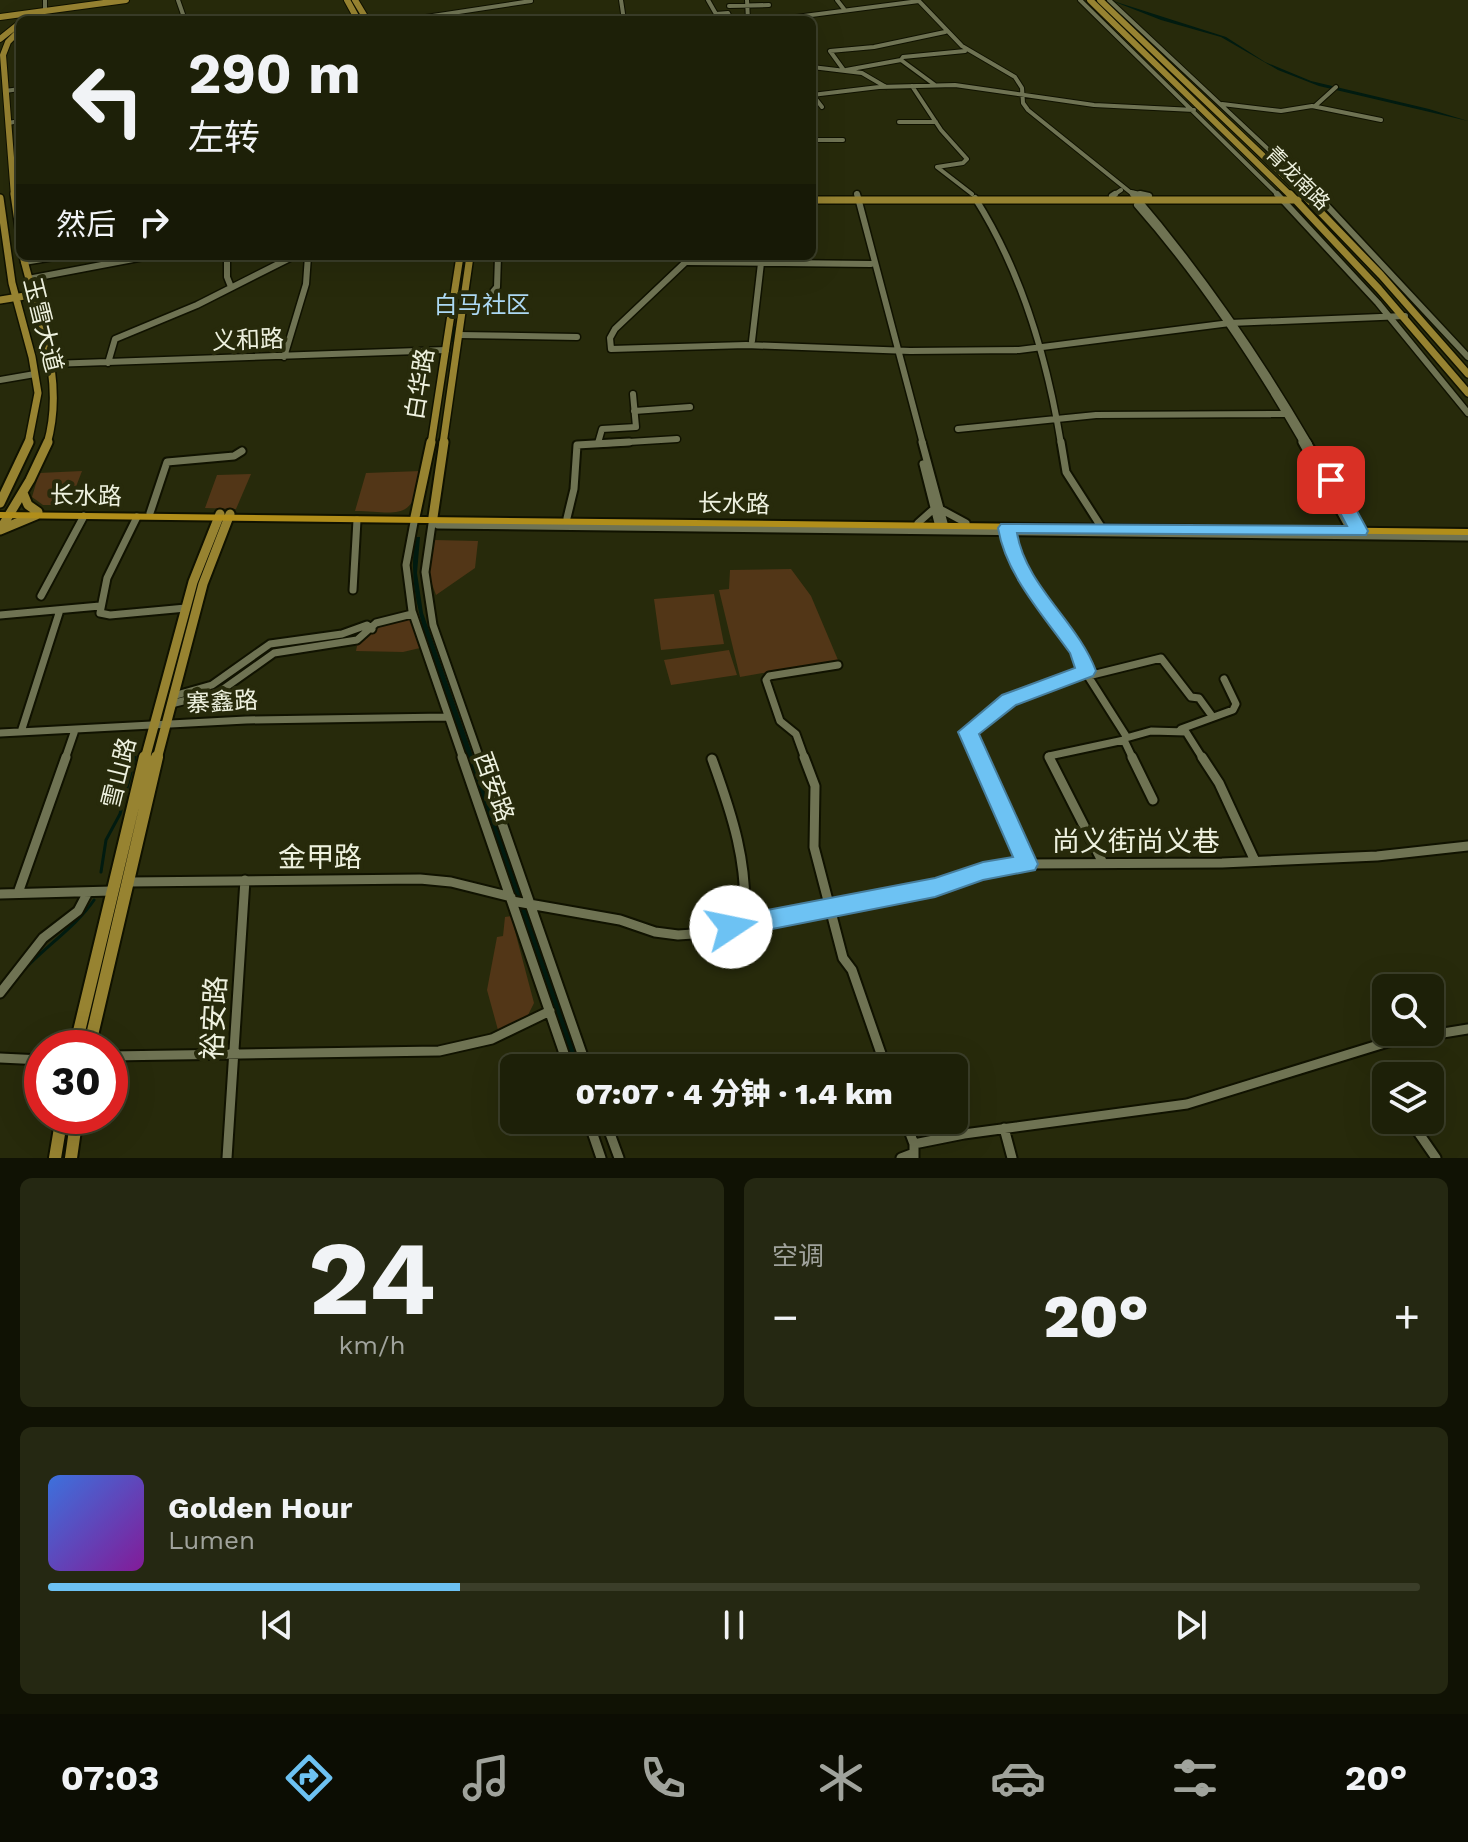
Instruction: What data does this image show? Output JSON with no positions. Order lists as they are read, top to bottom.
{
  "streets": {
    "highway": ["长水路"],
    "main road": [
      "青龙南路",
      "玉雪大道",
      "白华路",
      "雪山路"
    ],
    "street": [
      "义和路",
      "寨鑫路",
      "西安路",
      "尚义街尚义巷",
      "金甲路",
      "裕安路"
    ]
  },
  "crossings": [
    ["玉雪大道", "义和路"],
    ["玉雪大道", "长水路"],
    ["义和路", "白华路"],
    ["白华路", "长水路"],
    ["白华路", "西安路"],
    ["长水路", "雪山路"],
    ["长水路", "西安路"],
    ["寨鑫路", "雪山路"],
    ["寨鑫路", "西安路"],
    ["雪山路", "金甲路"],
    ["西安路", "尚义街尚义巷"],
    ["西安路", "金甲路"],
    ["尚义街尚义巷", "金甲路"],
    ["金甲路", "裕安路"]
  ],
  "districts": ["白马社区"],
  "page": {
    "turn": ["290 m", "左转"],
    "then": "然后",
    "limit": "30",
    "trip": "07:07 · 4 分钟 · 1.4 km",
    "tile": [
      ["24", "km/h"],
      "空调"
    ],
    "heat": ["−", "20°", "+"],
    "song": ["Golden Hour", "Lumen"],
    "tabs": ["07:03", "20°"]
  }
}
